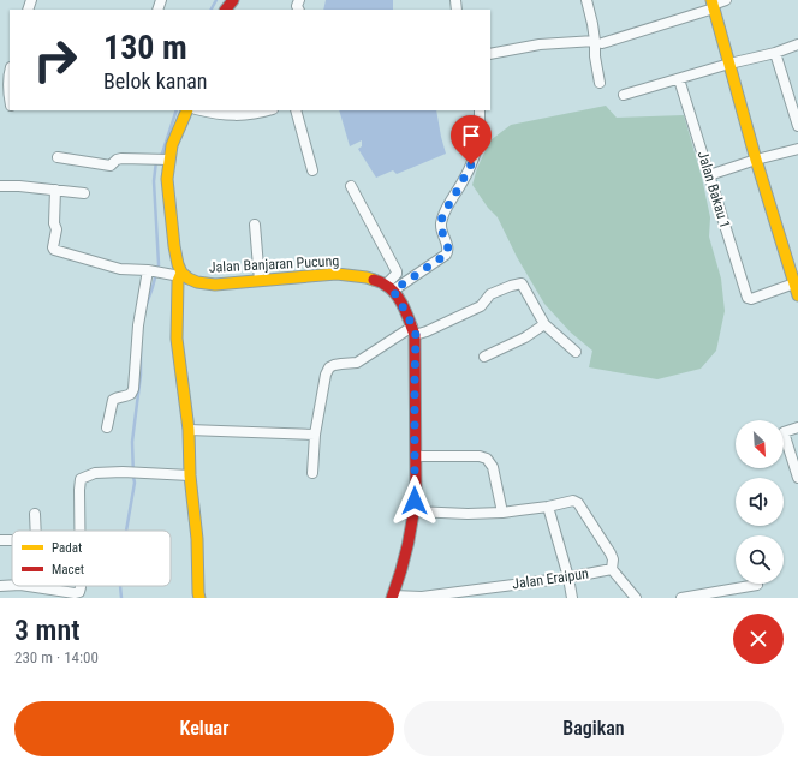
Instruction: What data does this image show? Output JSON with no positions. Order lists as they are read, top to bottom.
{
  "streets": {
    "street": ["Jalan Bakau 1", "Jalan Banjaran Pucung", "Jalan Eraipun"]
  },
  "legend": ["Padat", "Macet"],
  "north": "bottom right",
  "page": {
    "turn": ["130 m", "Belok kanan"],
    "heading": ["3 mnt", "230 m · 14:00"],
    "buttons": ["Keluar", "Bagikan"]
  }
}
